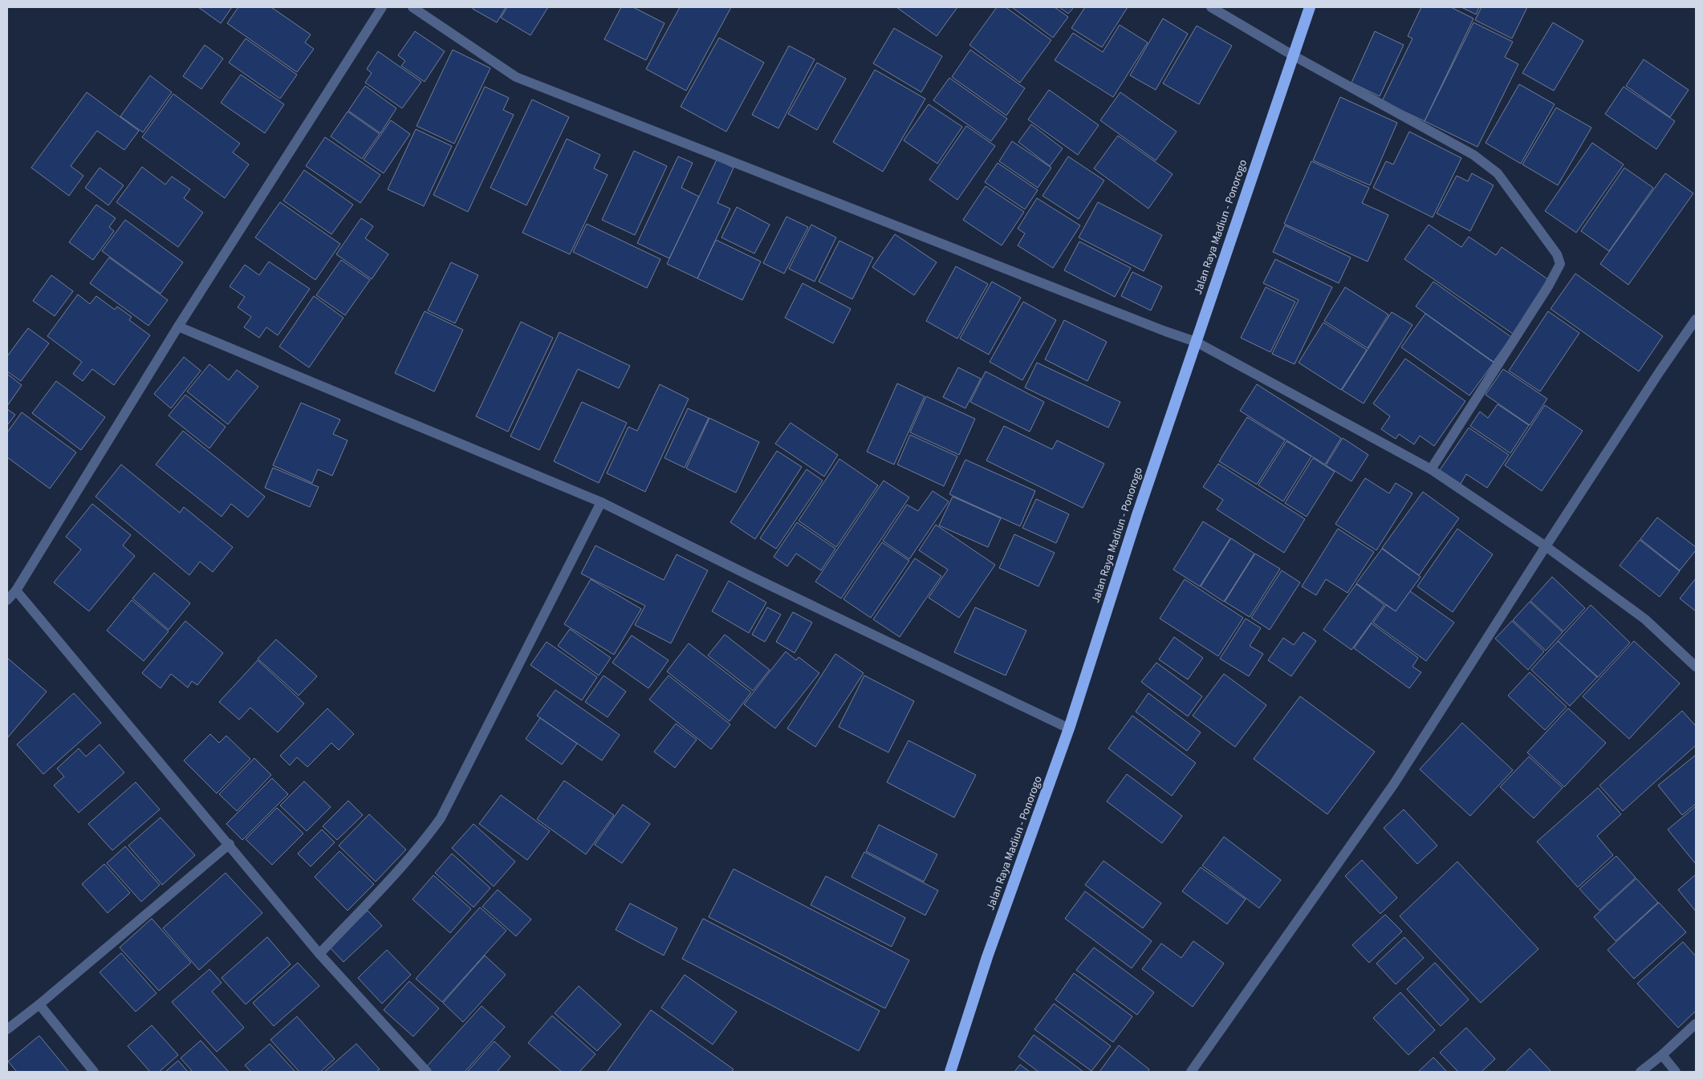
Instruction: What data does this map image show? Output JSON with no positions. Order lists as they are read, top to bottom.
{
  "streets": {
    "highway": ["Jalan Raya Madiun - Ponorogo"]
  }
}
